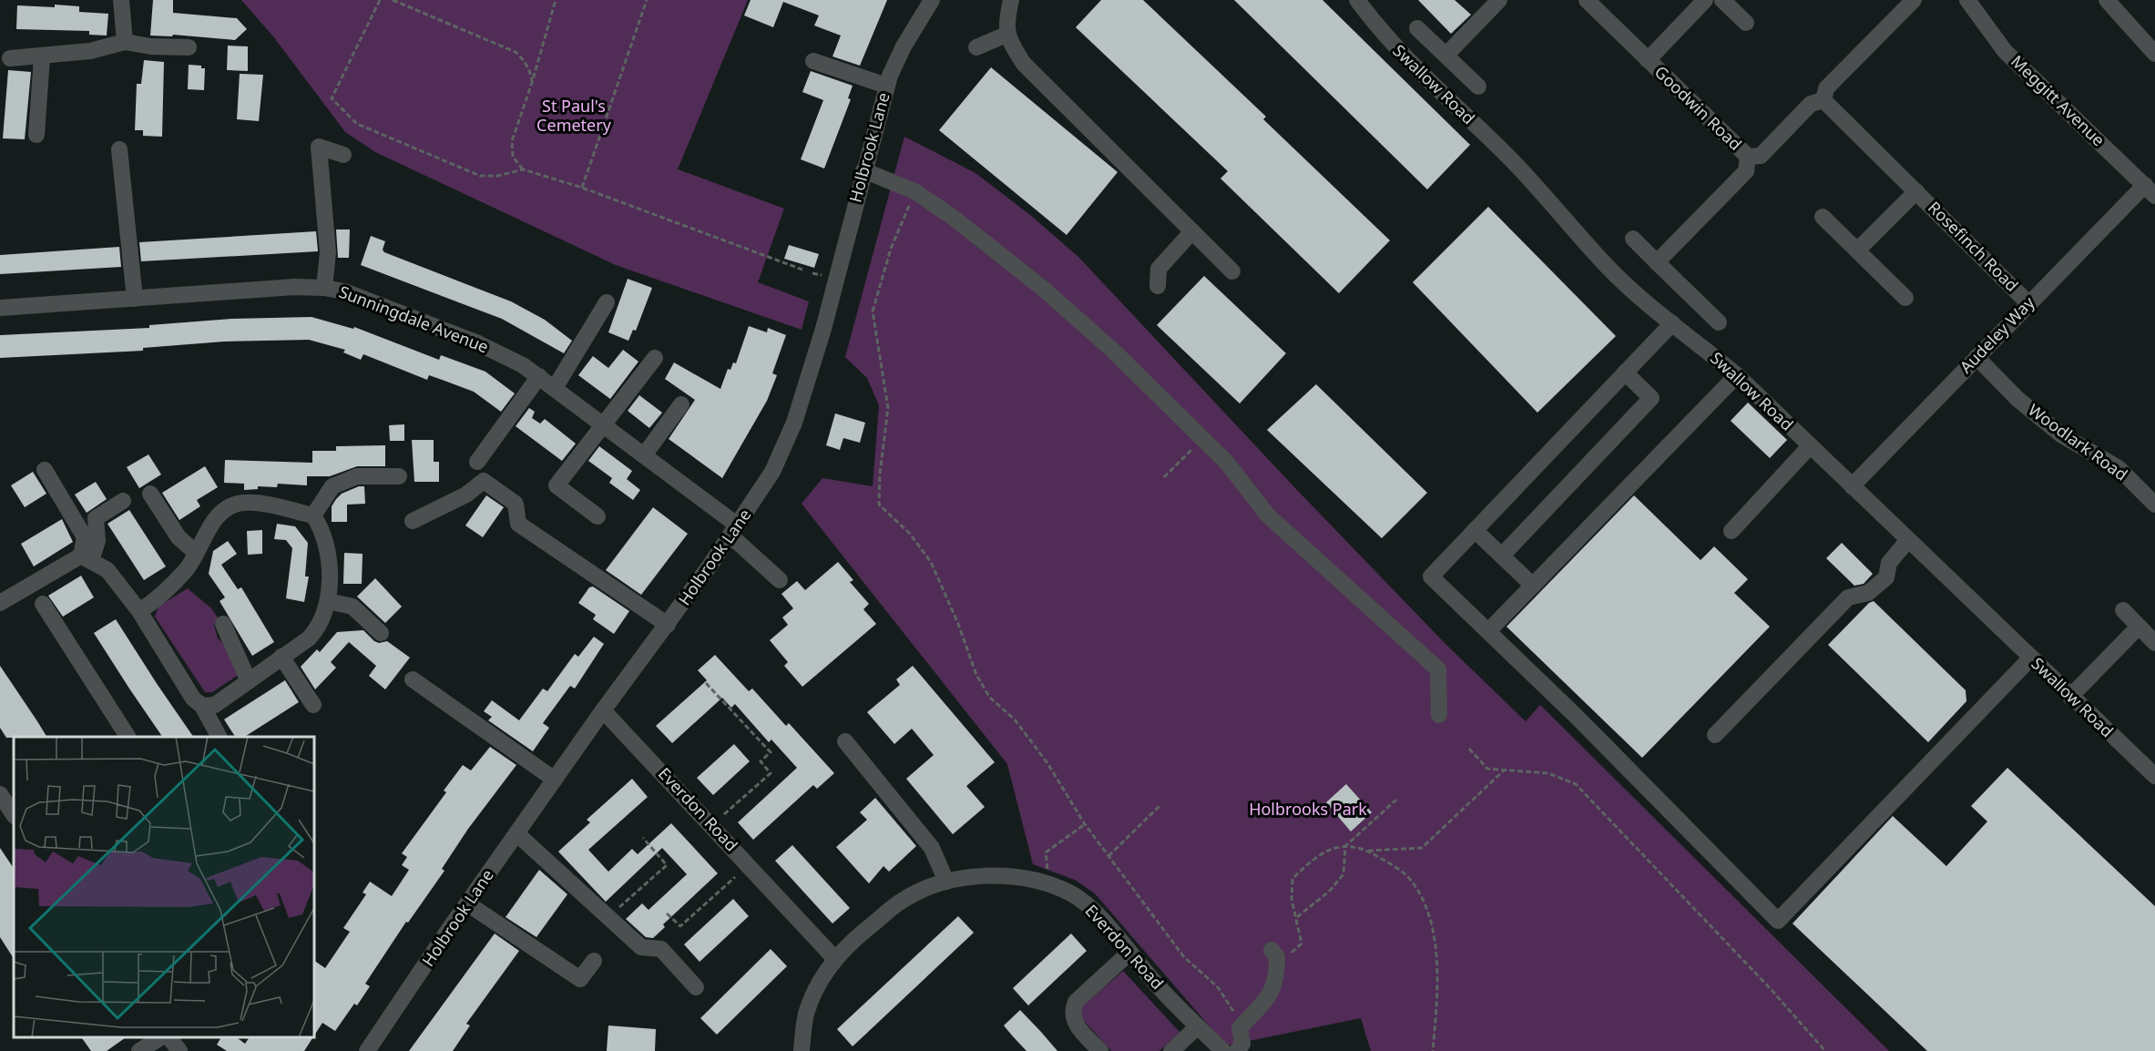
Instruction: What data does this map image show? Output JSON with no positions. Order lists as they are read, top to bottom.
{
  "streets": {
    "street": [
      "Swallow Road",
      "Meggitt Avenue",
      "Goodwin Road",
      "Holbrook Lane",
      "Rosefinch Road",
      "Sunningdale Avenue",
      "Audeley Way",
      "Woodlark Road",
      "Everdon Road"
    ]
  },
  "crossings": [
    ["Swallow Road", "Audeley Way"],
    ["Meggitt Avenue", "Audeley Way"],
    ["Holbrook Lane", "Sunningdale Avenue"],
    ["Holbrook Lane", "Everdon Road"],
    ["Rosefinch Road", "Audeley Way"],
    ["Audeley Way", "Woodlark Road"]
  ],
  "parks": ["St Paul's Cemetery", "Holbrooks Park"]
}
